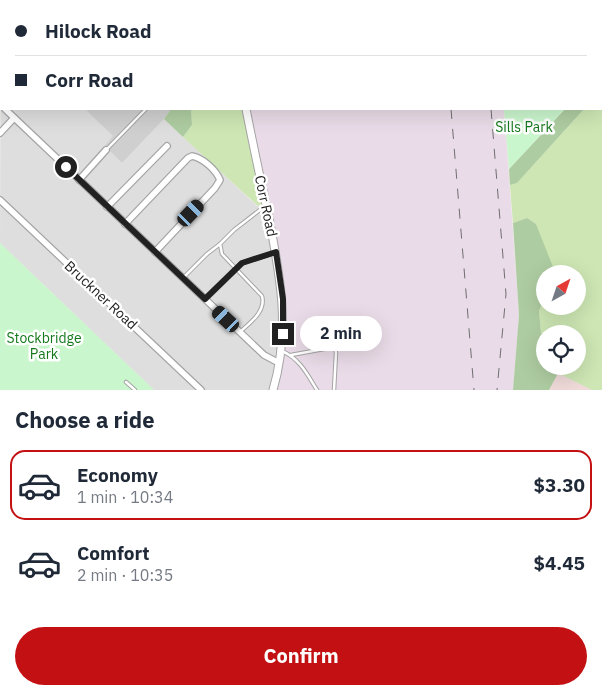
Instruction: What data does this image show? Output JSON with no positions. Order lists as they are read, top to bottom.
{
  "streets": {
    "street": ["Corr Road", "Bruckner Road"]
  },
  "parks": ["Sills Park", "Stockbridge Park"],
  "north": "top right",
  "page": {
    "banner": ["Hilock Road", "Corr Road"],
    "bubble": "2 min",
    "heading": "Choose a ride",
    "list": [
      {
        "name": "Economy",
        "note": "1 min · 10:34",
        "value": "$3.30"
      },
      {
        "name": "Comfort",
        "note": "2 min · 10:35",
        "value": "$4.45"
      }
    ],
    "buttons": "Confirm"
  }
}
